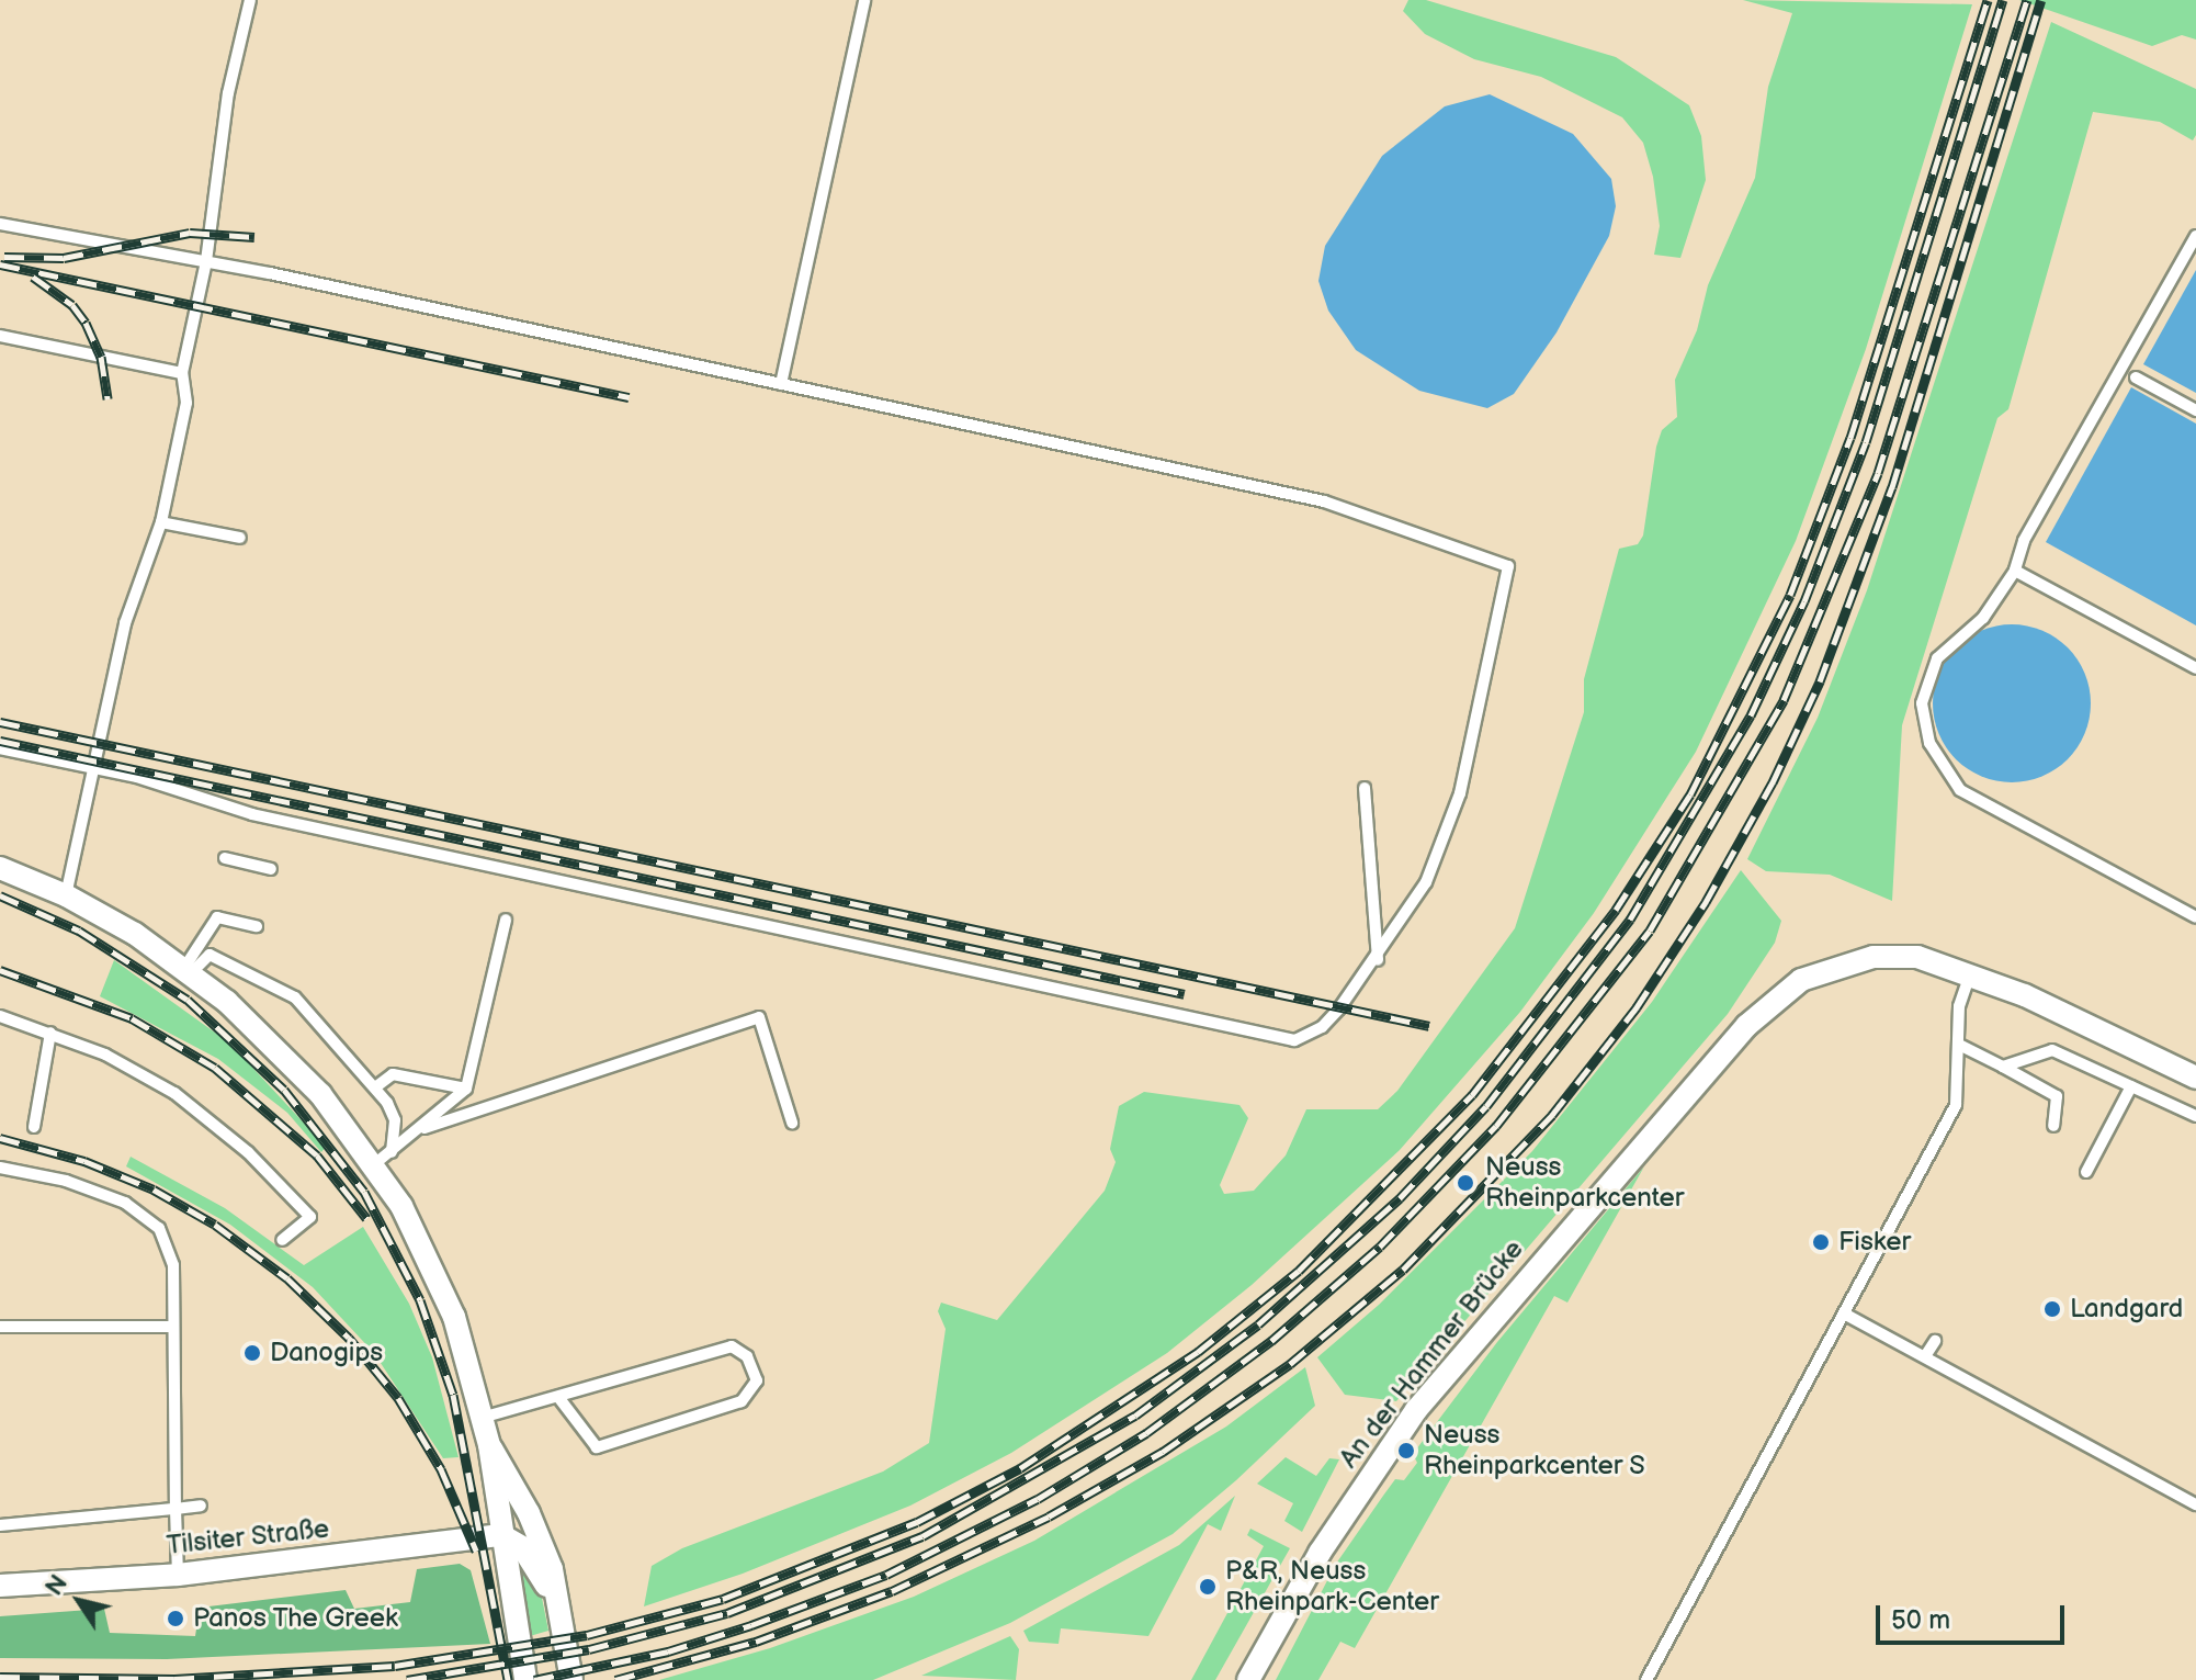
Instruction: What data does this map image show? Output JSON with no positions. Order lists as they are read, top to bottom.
{
  "streets": {
    "street": ["An der Hammer Brücke", "Tilsiter Straße"]
  },
  "places": [
    "Neuss Rheinparkcenter",
    "Fisker",
    "Landgard",
    "Danogips",
    "Neuss Rheinparkcenter S",
    "P&R, Neuss Rheinpark-Center",
    "Panos The Greek"
  ],
  "scale_bar": "50 m",
  "north": "top left"
}
